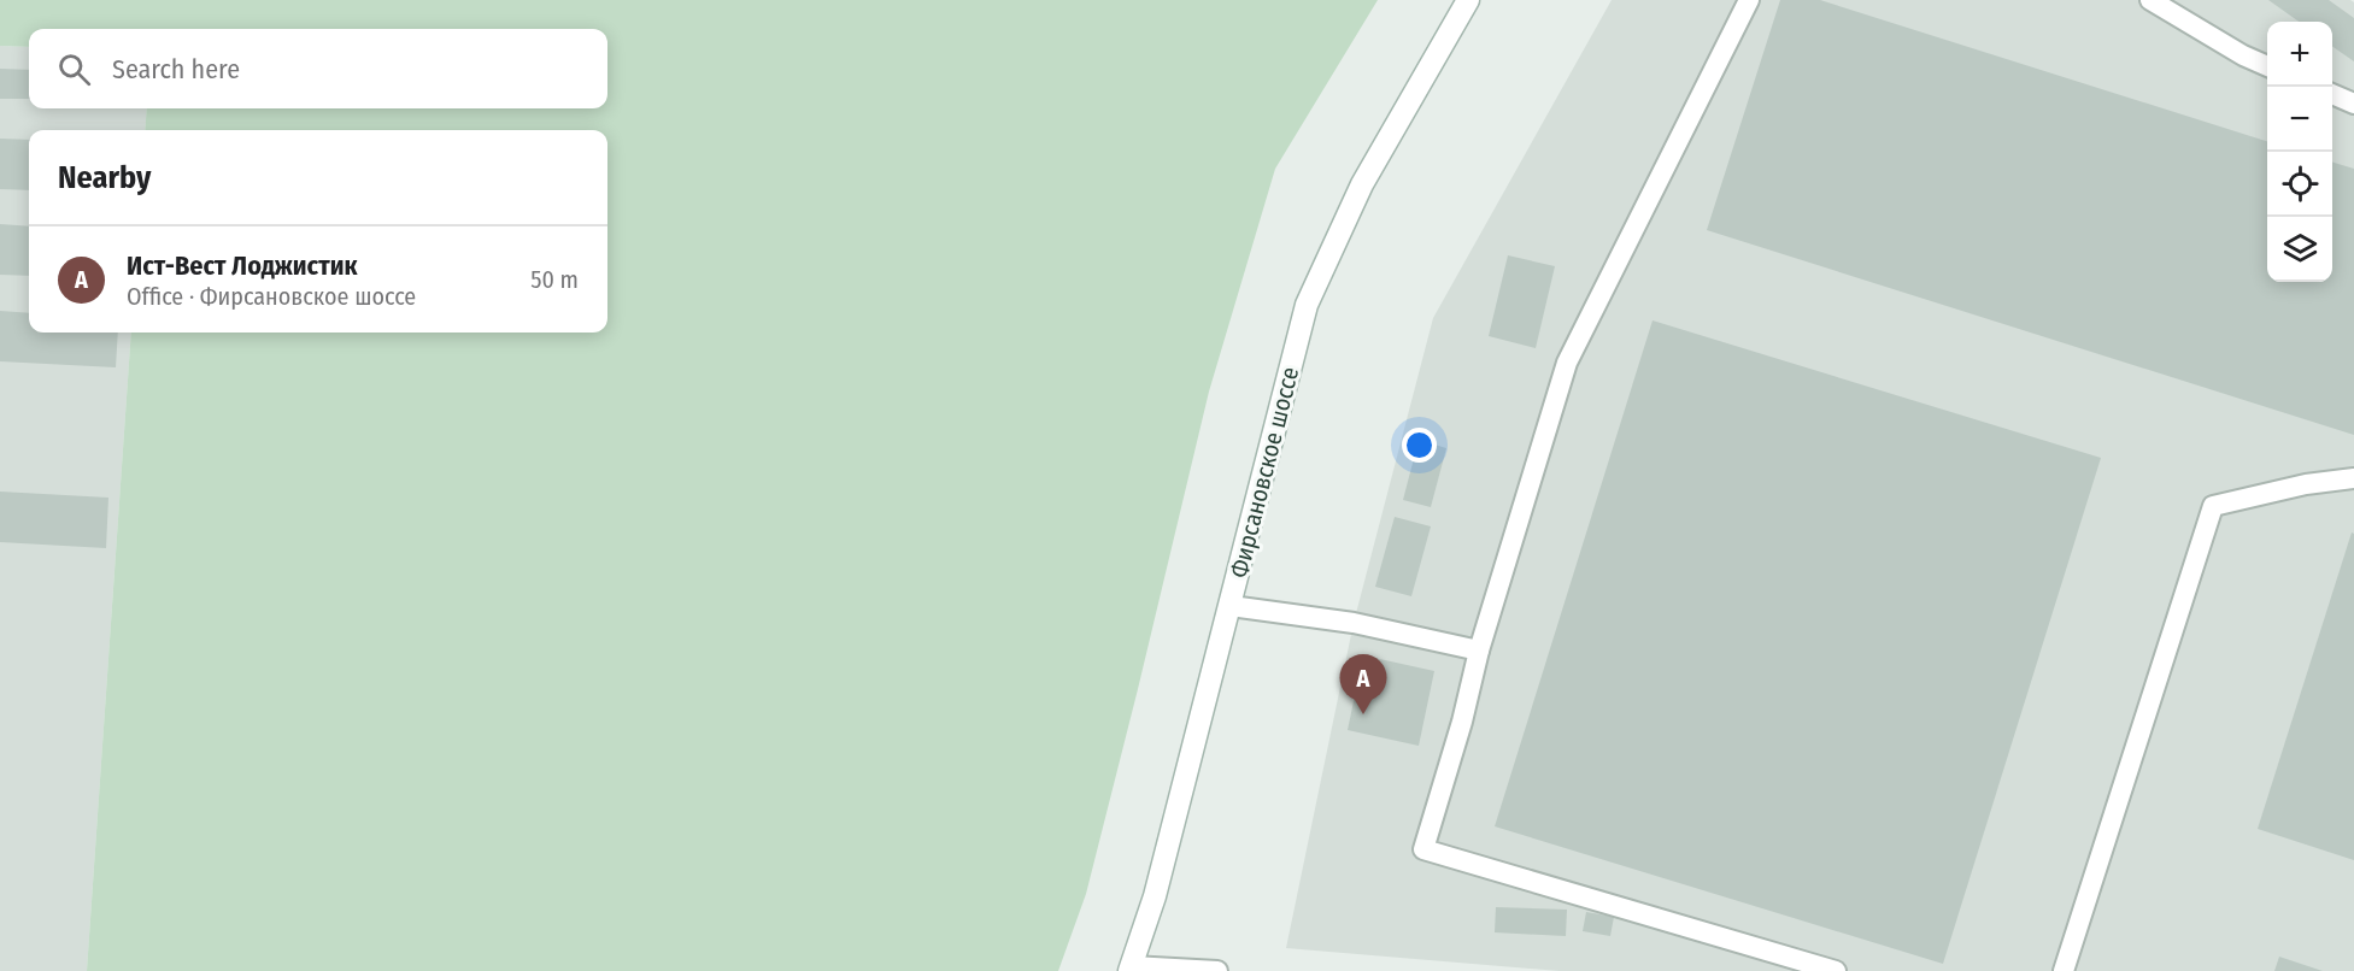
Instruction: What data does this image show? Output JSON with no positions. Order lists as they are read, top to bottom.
{
  "streets": {
    "main road": ["Фирсановское шоссе"]
  },
  "page": {
    "map_buttons": ["+", "−"],
    "search": "Search here",
    "heading": "Nearby",
    "list": [
      {
        "mark": "A",
        "name": "Ист-Вест Лоджистик",
        "note": "Office · Фирсановское шоссе",
        "value": "50 m"
      }
    ],
    "pins": "A"
  }
}
